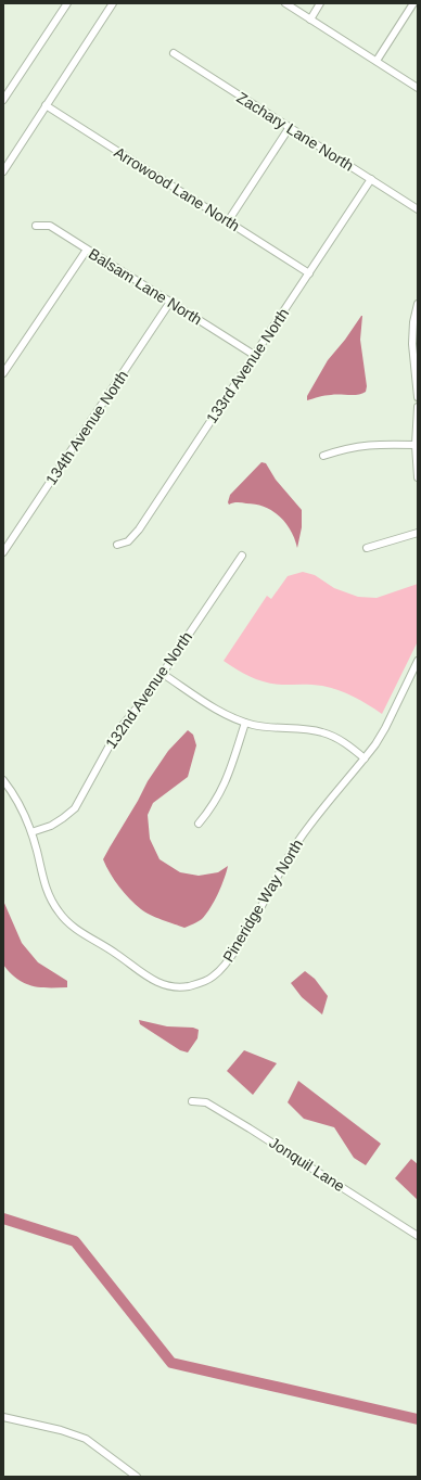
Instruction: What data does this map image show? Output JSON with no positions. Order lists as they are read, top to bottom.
{
  "streets": {
    "street": [
      "Zachary Lane North",
      "Arrowood Lane North",
      "Balsam Lane North",
      "133rd Avenue North",
      "134th Avenue North",
      "132nd Avenue North",
      "Pineridge Way North",
      "Jonquil Lane"
    ]
  },
  "crossings": [
    ["Zachary Lane North", "133rd Avenue North"],
    ["Arrowood Lane North", "133rd Avenue North"],
    ["Balsam Lane North", "133rd Avenue North"],
    ["Balsam Lane North", "134th Avenue North"],
    ["132nd Avenue North", "Pineridge Way North"]
  ]
}
